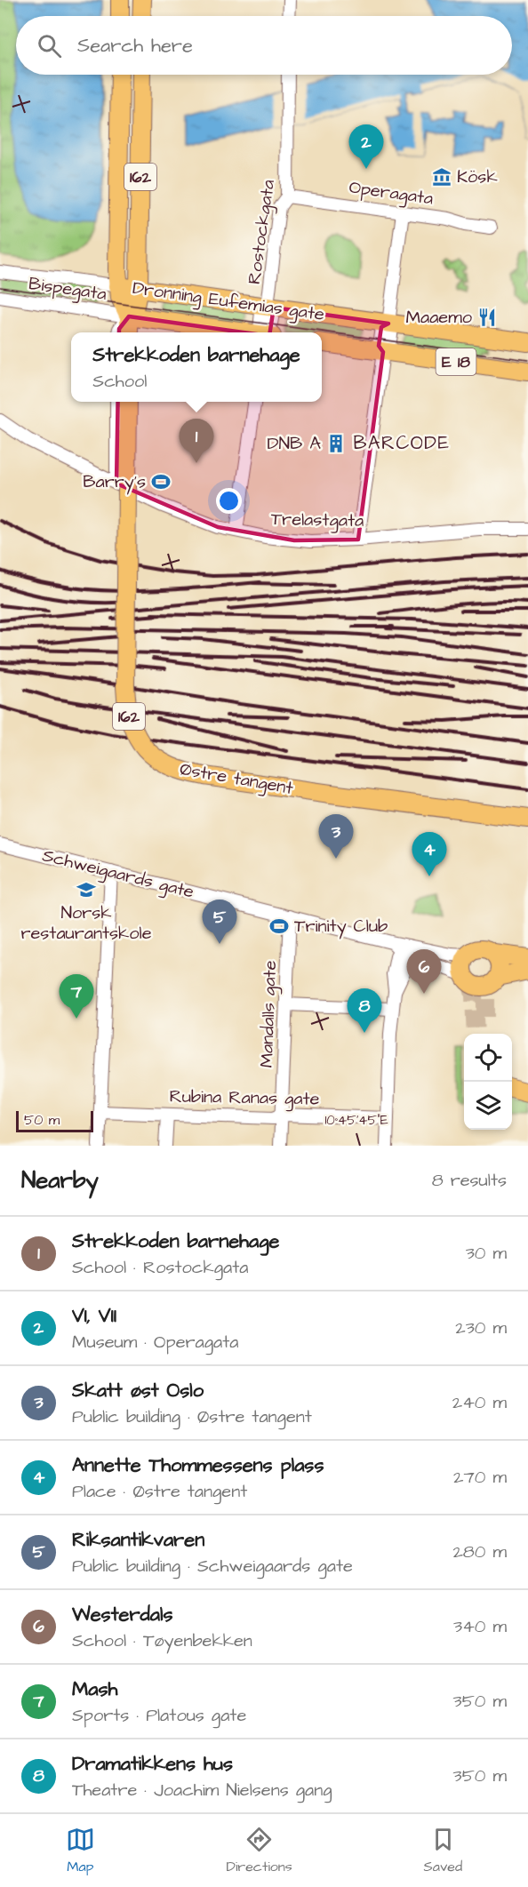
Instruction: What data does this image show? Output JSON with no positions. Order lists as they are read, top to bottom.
{
  "streets": {
    "highway": [
      "162",
      "Dronning Eufemias gate",
      "E 18",
      "Østre tangent"
    ],
    "street": [
      "Operagata",
      "Rostockgata",
      "Bispegata",
      "Trelastgata",
      "Schweigaards gate",
      "Mandalls gate",
      "Rubina Ranas gate"
    ]
  },
  "crossings": [
    ["162", "Bispegata"],
    ["162", "Dronning Eufemias gate"],
    ["Operagata", "Rostockgata"],
    ["Rostockgata", "Dronning Eufemias gate"],
    ["Bispegata", "Dronning Eufemias gate"],
    ["Schweigaards gate", "Mandalls gate"],
    ["Mandalls gate", "Rubina Ranas gate"]
  ],
  "districts": ["BARCODE"],
  "places": {
    "museum": ["Kösk"],
    "restaurant": ["Maaemo"],
    "building": ["DNB A"],
    "sports": ["Barry's", "Trinity Club"],
    "school or university": ["Norsk restaurantskole"]
  },
  "scale_bar": "50 m",
  "page": {
    "search": "Search here",
    "pins": [
      "2",
      "1",
      "3",
      "4",
      "5",
      "6",
      "7",
      "8"
    ],
    "popup": ["Strekkoden barnehage", "School"],
    "scale": "50 m",
    "heading": ["Nearby", "8 results"],
    "list": [
      {
        "mark": "1",
        "name": "Strekkoden barnehage",
        "note": "School · Rostockgata",
        "value": "30 m"
      },
      {
        "mark": "2",
        "name": "VI, VII",
        "note": "Museum · Operagata",
        "value": "230 m"
      },
      {
        "mark": "3",
        "name": "Skatt øst Oslo",
        "note": "Public building · Østre tangent",
        "value": "240 m"
      },
      {
        "mark": "4",
        "name": "Annette Thommessens plass",
        "note": "Place · Østre tangent",
        "value": "270 m"
      },
      {
        "mark": "5",
        "name": "Riksantikvaren",
        "note": "Public building · Schweigaards gate",
        "value": "280 m"
      },
      {
        "mark": "6",
        "name": "Westerdals",
        "note": "School · Tøyenbekken",
        "value": "340 m"
      },
      {
        "mark": "7",
        "name": "Mash",
        "note": "Sports · Platous gate",
        "value": "350 m"
      },
      {
        "mark": "8",
        "name": "Dramatikkens hus",
        "note": "Theatre · Joachim Nielsens gang",
        "value": "350 m"
      }
    ],
    "nav": ["Map", "Directions", "Saved"]
  },
  "coordinates": ["10°45'45\"E"]
}
